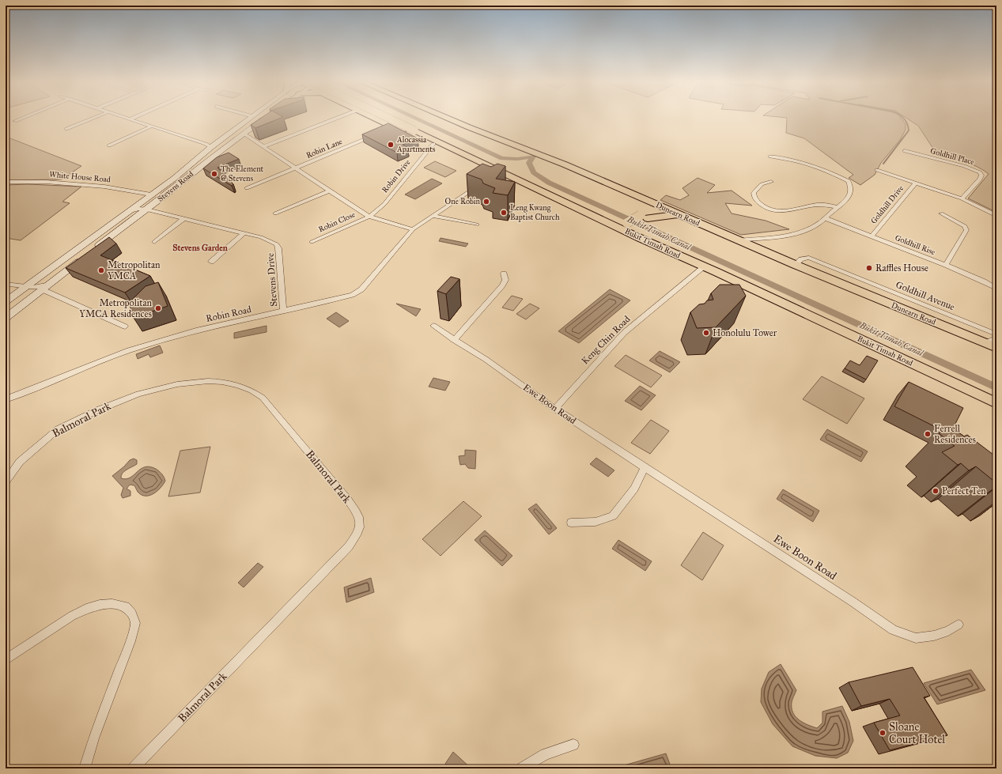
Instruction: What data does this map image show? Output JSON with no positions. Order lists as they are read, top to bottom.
{
  "streets": {
    "highway": ["Dunearn Road", "Bukit Timah Road"],
    "main road": ["Stevens Road"],
    "street": [
      "Robin Lane",
      "Goldhill Place",
      "Robin Drive",
      "White House Road",
      "Goldhill Drive",
      "Robin Close",
      "Goldhill Rise",
      "Stevens Drive",
      "Goldhill Avenue",
      "Robin Road",
      "Keng Chin Road",
      "Ewe Boon Road",
      "Balmoral Park"
    ]
  },
  "crossings": [
    ["Robin Lane", "Robin Close"],
    ["Robin Drive", "Robin Close"],
    ["White House Road", "Stevens Road"],
    ["Stevens Road", "Robin Close"],
    ["Stevens Road", "Stevens Drive"],
    ["Goldhill Drive", "Goldhill Rise"],
    ["Dunearn Road", "Goldhill Avenue"],
    ["Robin Close", "Robin Road"],
    ["Bukit Timah Road", "Keng Chin Road"],
    ["Stevens Drive", "Robin Road"],
    ["Keng Chin Road", "Ewe Boon Road"]
  ],
  "districts": ["Stevens Garden"],
  "water": ["Bukit Timah Canal"],
  "places": [
    "Alocassia Apartments",
    "The Element @ Stevens",
    "One Robin",
    "Leng Kwang Baptist Church",
    "Raffles House",
    "Metropolitan YMCA",
    "Metropolitan YMCA Residences",
    "Honolulu Tower",
    "Ferrell Residences",
    "Perfect Ten",
    "Sloane Court Hotel"
  ]
}
